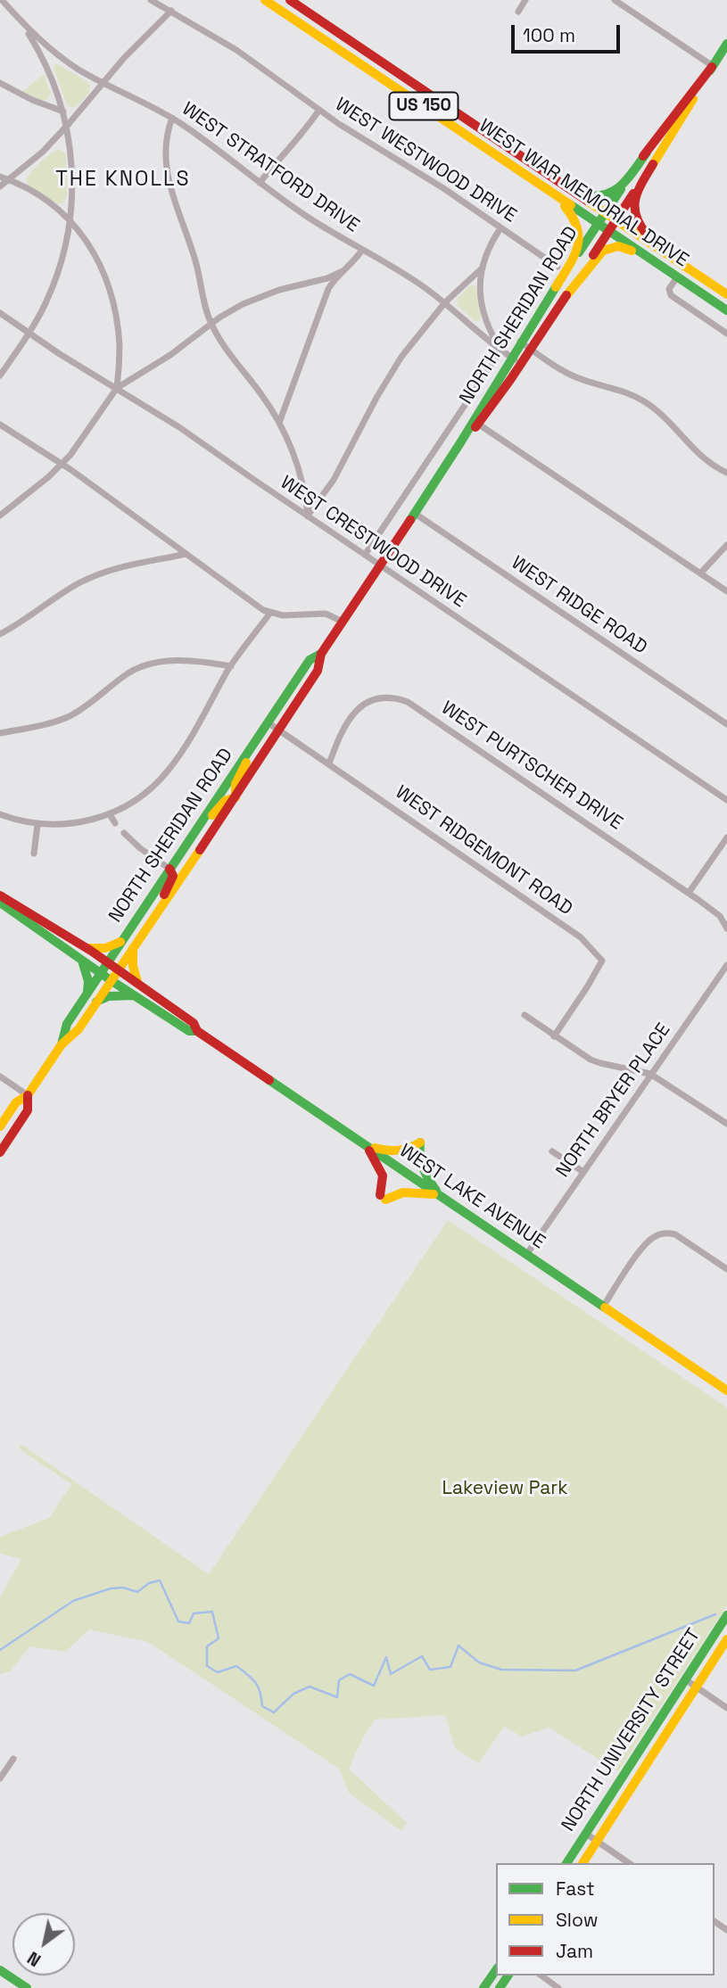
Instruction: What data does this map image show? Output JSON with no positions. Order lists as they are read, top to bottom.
{
  "streets": {
    "main road": [
      "US 150",
      "WEST WAR MEMORIAL DRIVE",
      "NORTH SHERIDAN ROAD",
      "WEST LAKE AVENUE",
      "NORTH UNIVERSITY STREET"
    ],
    "street": [
      "WEST WESTWOOD DRIVE",
      "WEST STRATFORD DRIVE",
      "WEST CRESTWOOD DRIVE",
      "WEST RIDGE ROAD",
      "WEST PURTSCHER DRIVE",
      "WEST RIDGEMONT ROAD",
      "NORTH BRYER PLACE"
    ]
  },
  "crossings": [
    ["WEST STRATFORD DRIVE", "NORTH SHERIDAN ROAD"],
    ["WEST WAR MEMORIAL DRIVE", "NORTH SHERIDAN ROAD"],
    ["NORTH SHERIDAN ROAD", "WEST CRESTWOOD DRIVE"],
    ["NORTH SHERIDAN ROAD", "WEST RIDGE ROAD"],
    ["NORTH SHERIDAN ROAD", "WEST RIDGEMONT ROAD"],
    ["NORTH SHERIDAN ROAD", "WEST LAKE AVENUE"],
    ["WEST PURTSCHER DRIVE", "WEST RIDGEMONT ROAD"],
    ["NORTH BRYER PLACE", "WEST LAKE AVENUE"]
  ],
  "districts": ["THE KNOLLS"],
  "parks": ["Lakeview Park"],
  "legend": ["Fast", "Slow", "Jam"],
  "scale_bar": "100 m",
  "north": "bottom left"
}
